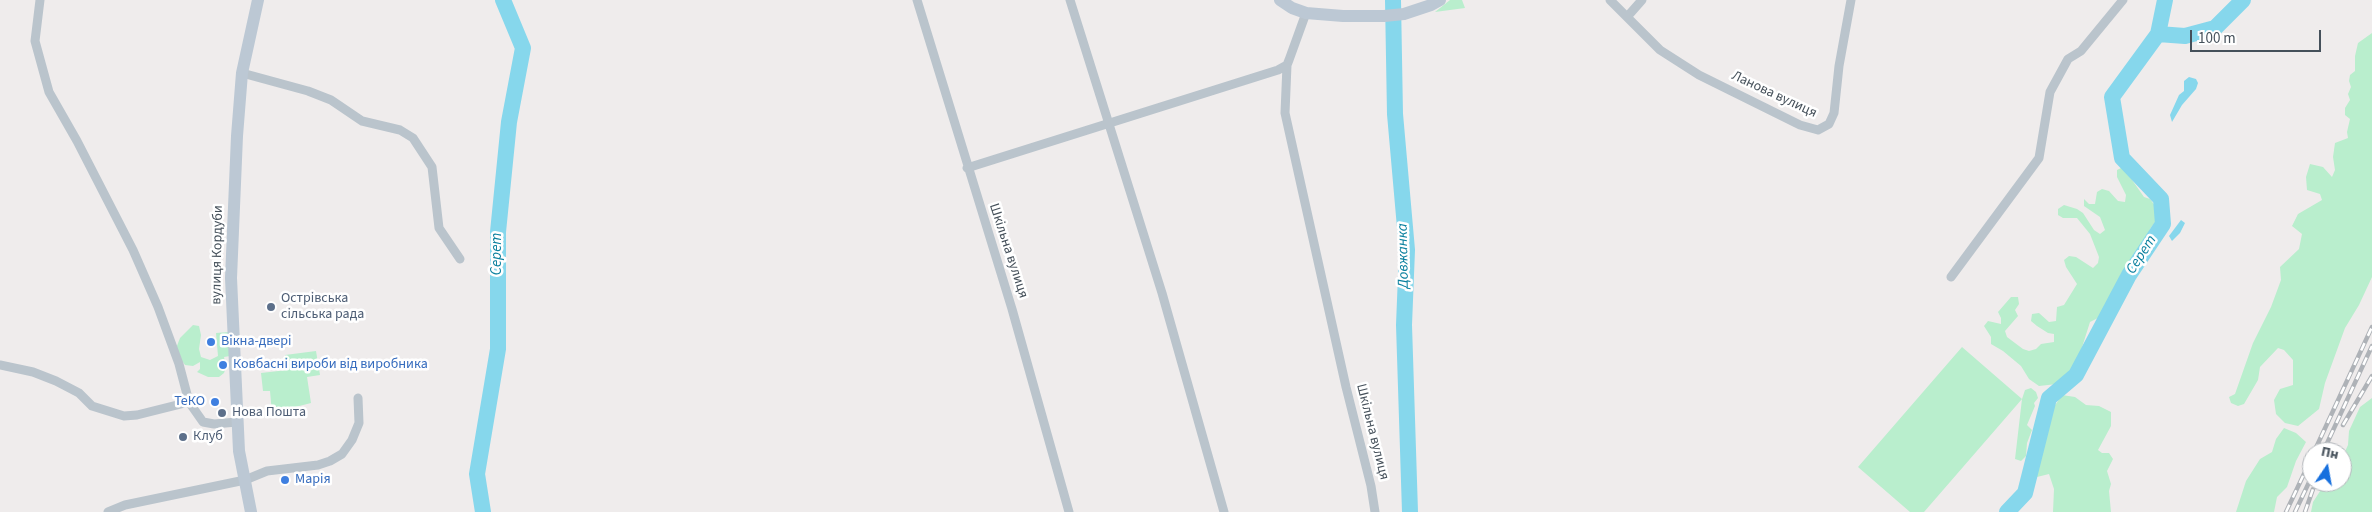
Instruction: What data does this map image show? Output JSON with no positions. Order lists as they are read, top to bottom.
{
  "streets": {
    "street": ["Ланова вулиця", "Шкільна вулиця", "вулиця Кордуби"]
  },
  "water": ["Серет", "Довжанка"],
  "places": [
    "Острівська сільська рада",
    "Вікна-двері",
    "Ковбасні вироби від виробника",
    "ТеКО",
    "Нова Пошта",
    "Клуб",
    "Марія"
  ],
  "scale_bar": "100 m",
  "north": "top"
}
